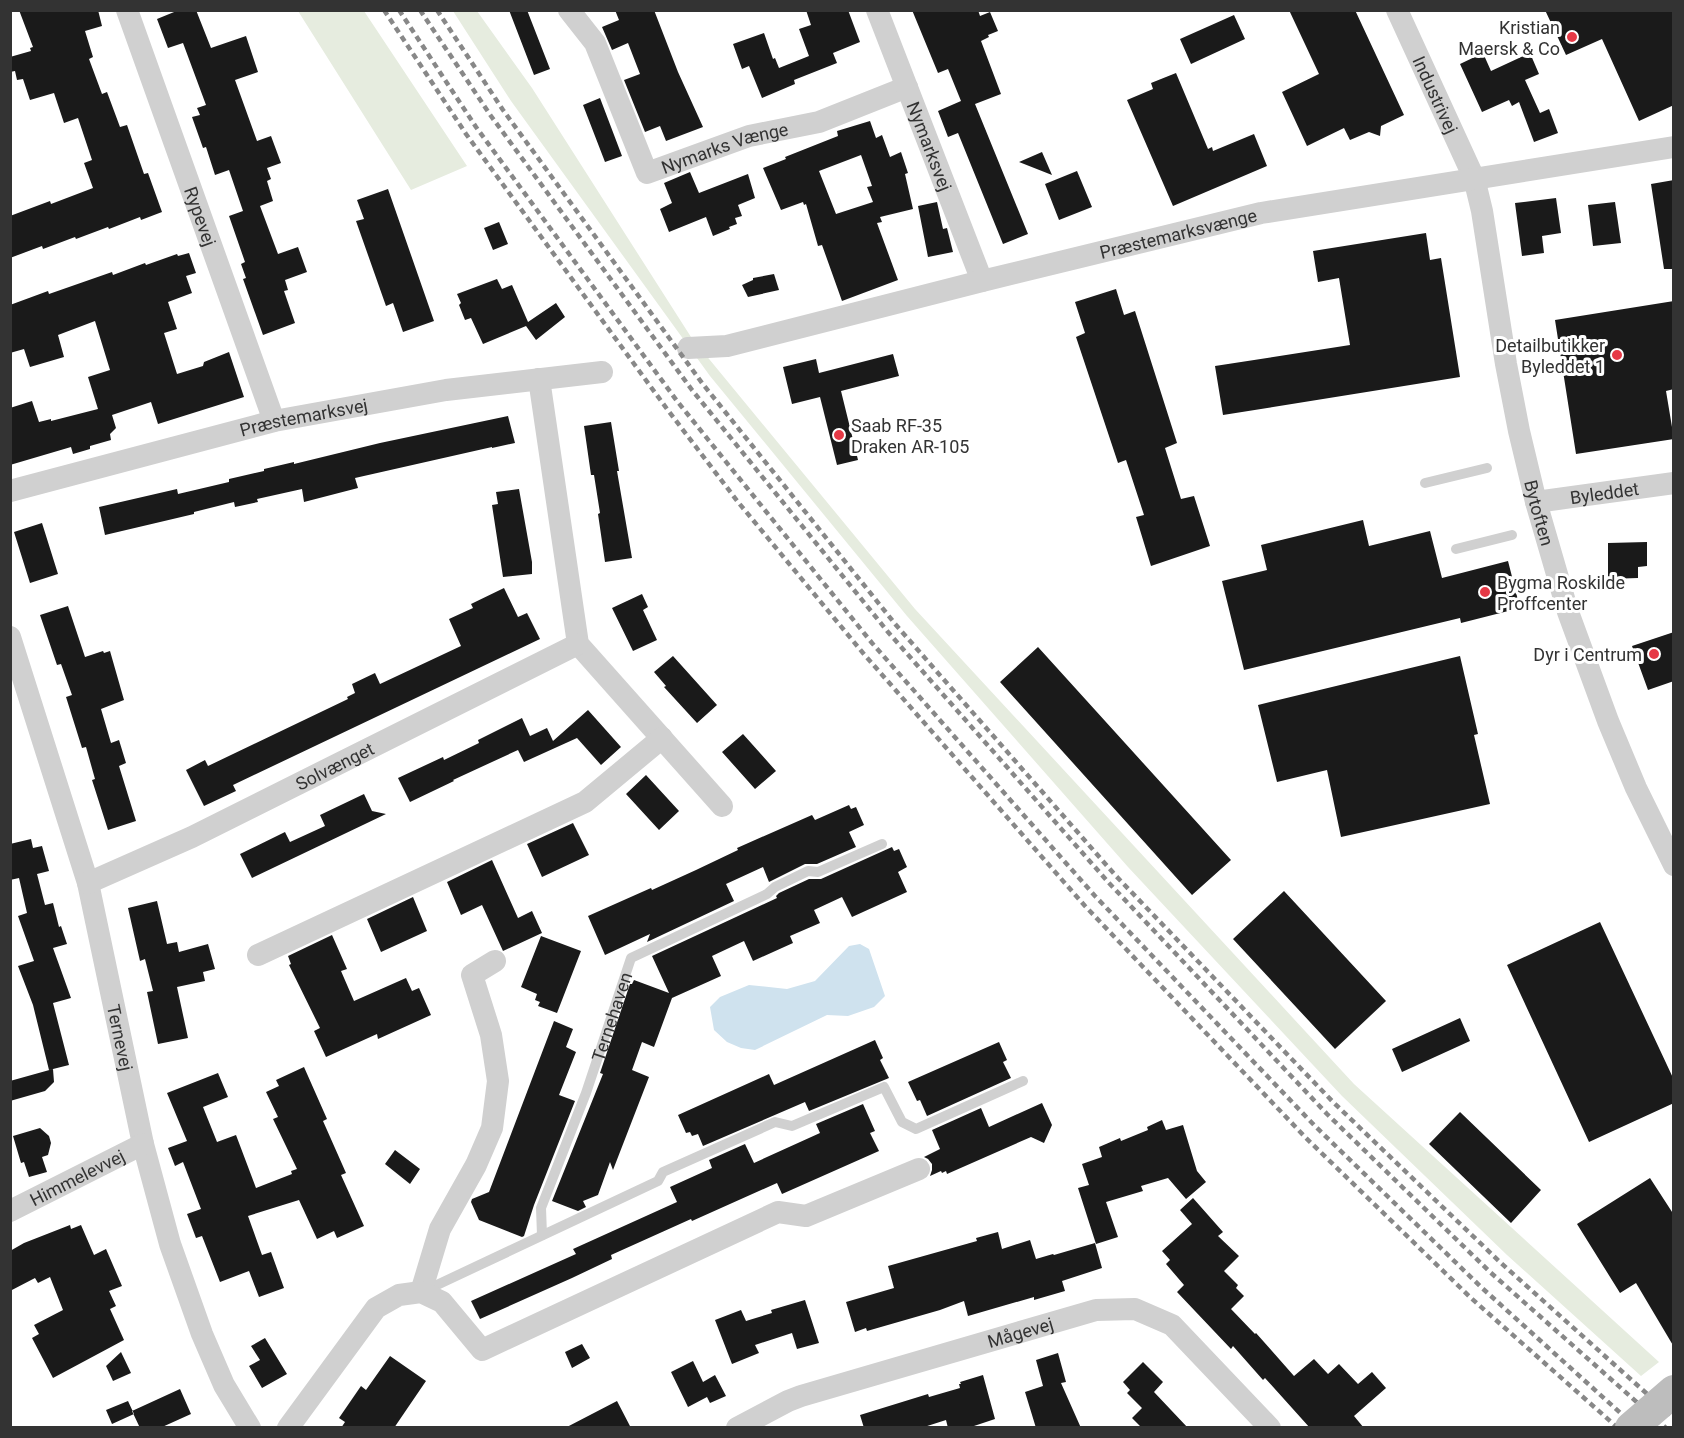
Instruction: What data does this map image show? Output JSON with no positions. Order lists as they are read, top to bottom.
{
  "streets": {
    "street": [
      "Industrivej",
      "Nymarksvej",
      "Nymarks Vænge",
      "Rypevej",
      "Præstemarksvænge",
      "Præstemarksvej",
      "Byleddet",
      "Bytoften",
      "Solvænget",
      "Ternevej",
      "Himmelevvej",
      "Mågevej"
    ],
    "lane": ["Ternehaven"]
  },
  "crossings": [
    ["Industrivej", "Præstemarksvænge"],
    ["Industrivej", "Bytoften"],
    ["Nymarksvej", "Nymarks Vænge"],
    ["Nymarksvej", "Præstemarksvænge"],
    ["Rypevej", "Præstemarksvej"],
    ["Præstemarksvænge", "Bytoften"],
    ["Byleddet", "Bytoften"],
    ["Solvænget", "Ternevej"],
    ["Ternevej", "Himmelevvej"]
  ],
  "places": [
    "Kristian Maersk & Co",
    "Detailbutikker Byleddet 1",
    "Saab RF-35 Draken AR-105",
    "Bygma Roskilde Proffcenter",
    "Dyr i Centrum"
  ]
}
